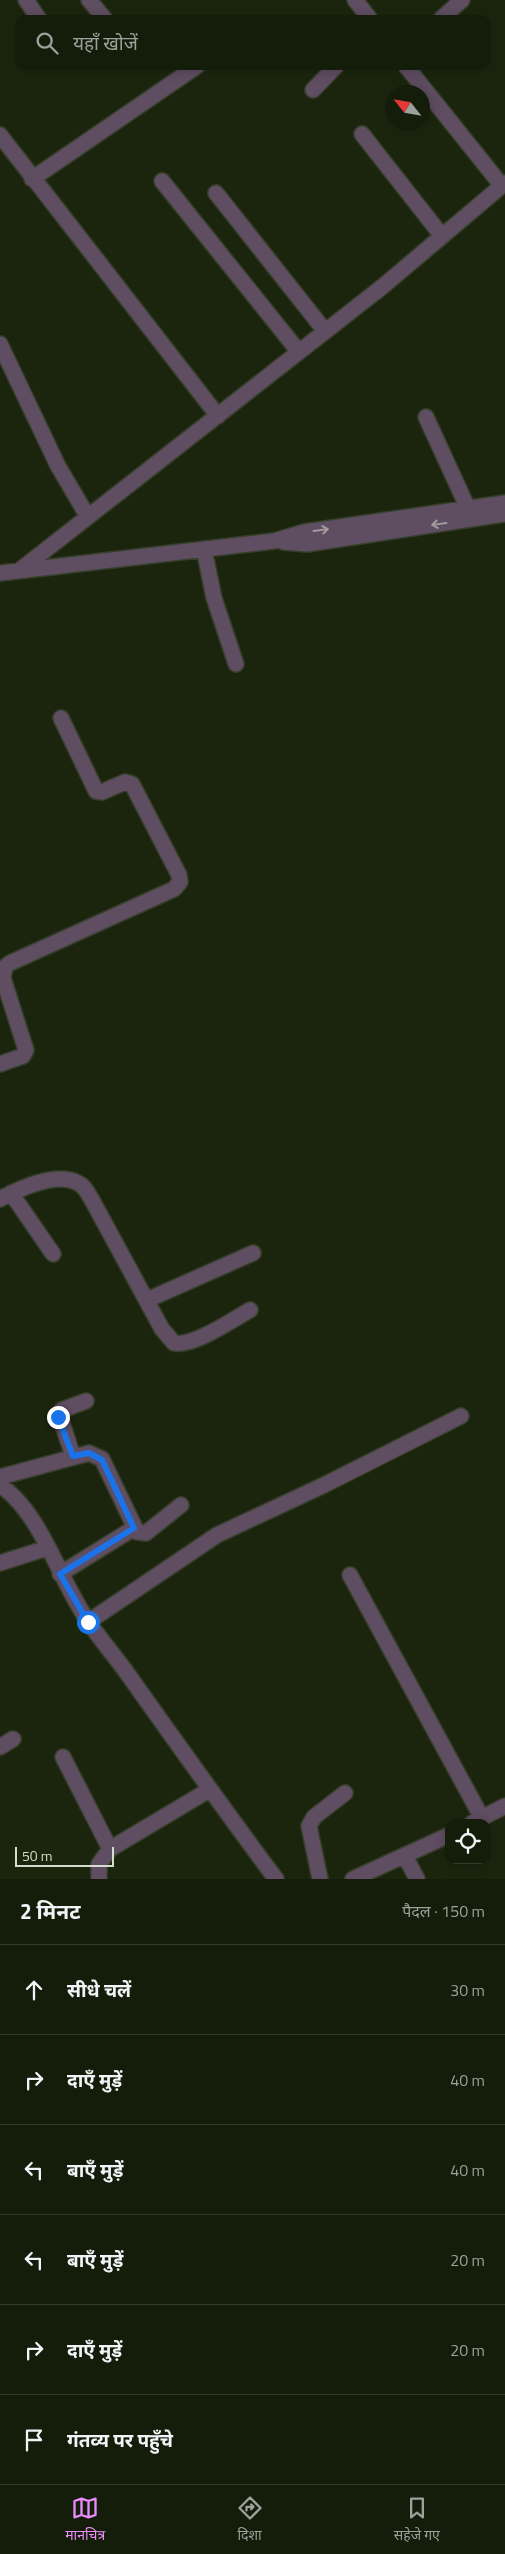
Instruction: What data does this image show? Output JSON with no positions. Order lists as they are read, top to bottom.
{
  "scale_bar": "50 m",
  "north": "top left",
  "page": {
    "search": "यहाँ खोजें",
    "scale": "50 m",
    "heading": ["2 मिनट", "पैदल · 150 m"],
    "list": [
      ["सीधे चलें", "30 m"],
      ["दाएँ मुड़ें", "40 m"],
      ["बाएँ मुड़ें", "40 m"],
      ["बाएँ मुड़ें", "20 m"],
      ["दाएँ मुड़ें", "20 m"],
      "गंतव्य पर पहुँचे"
    ],
    "nav": ["मानचित्र", "दिशा", "सहेजे गए"]
  }
}
